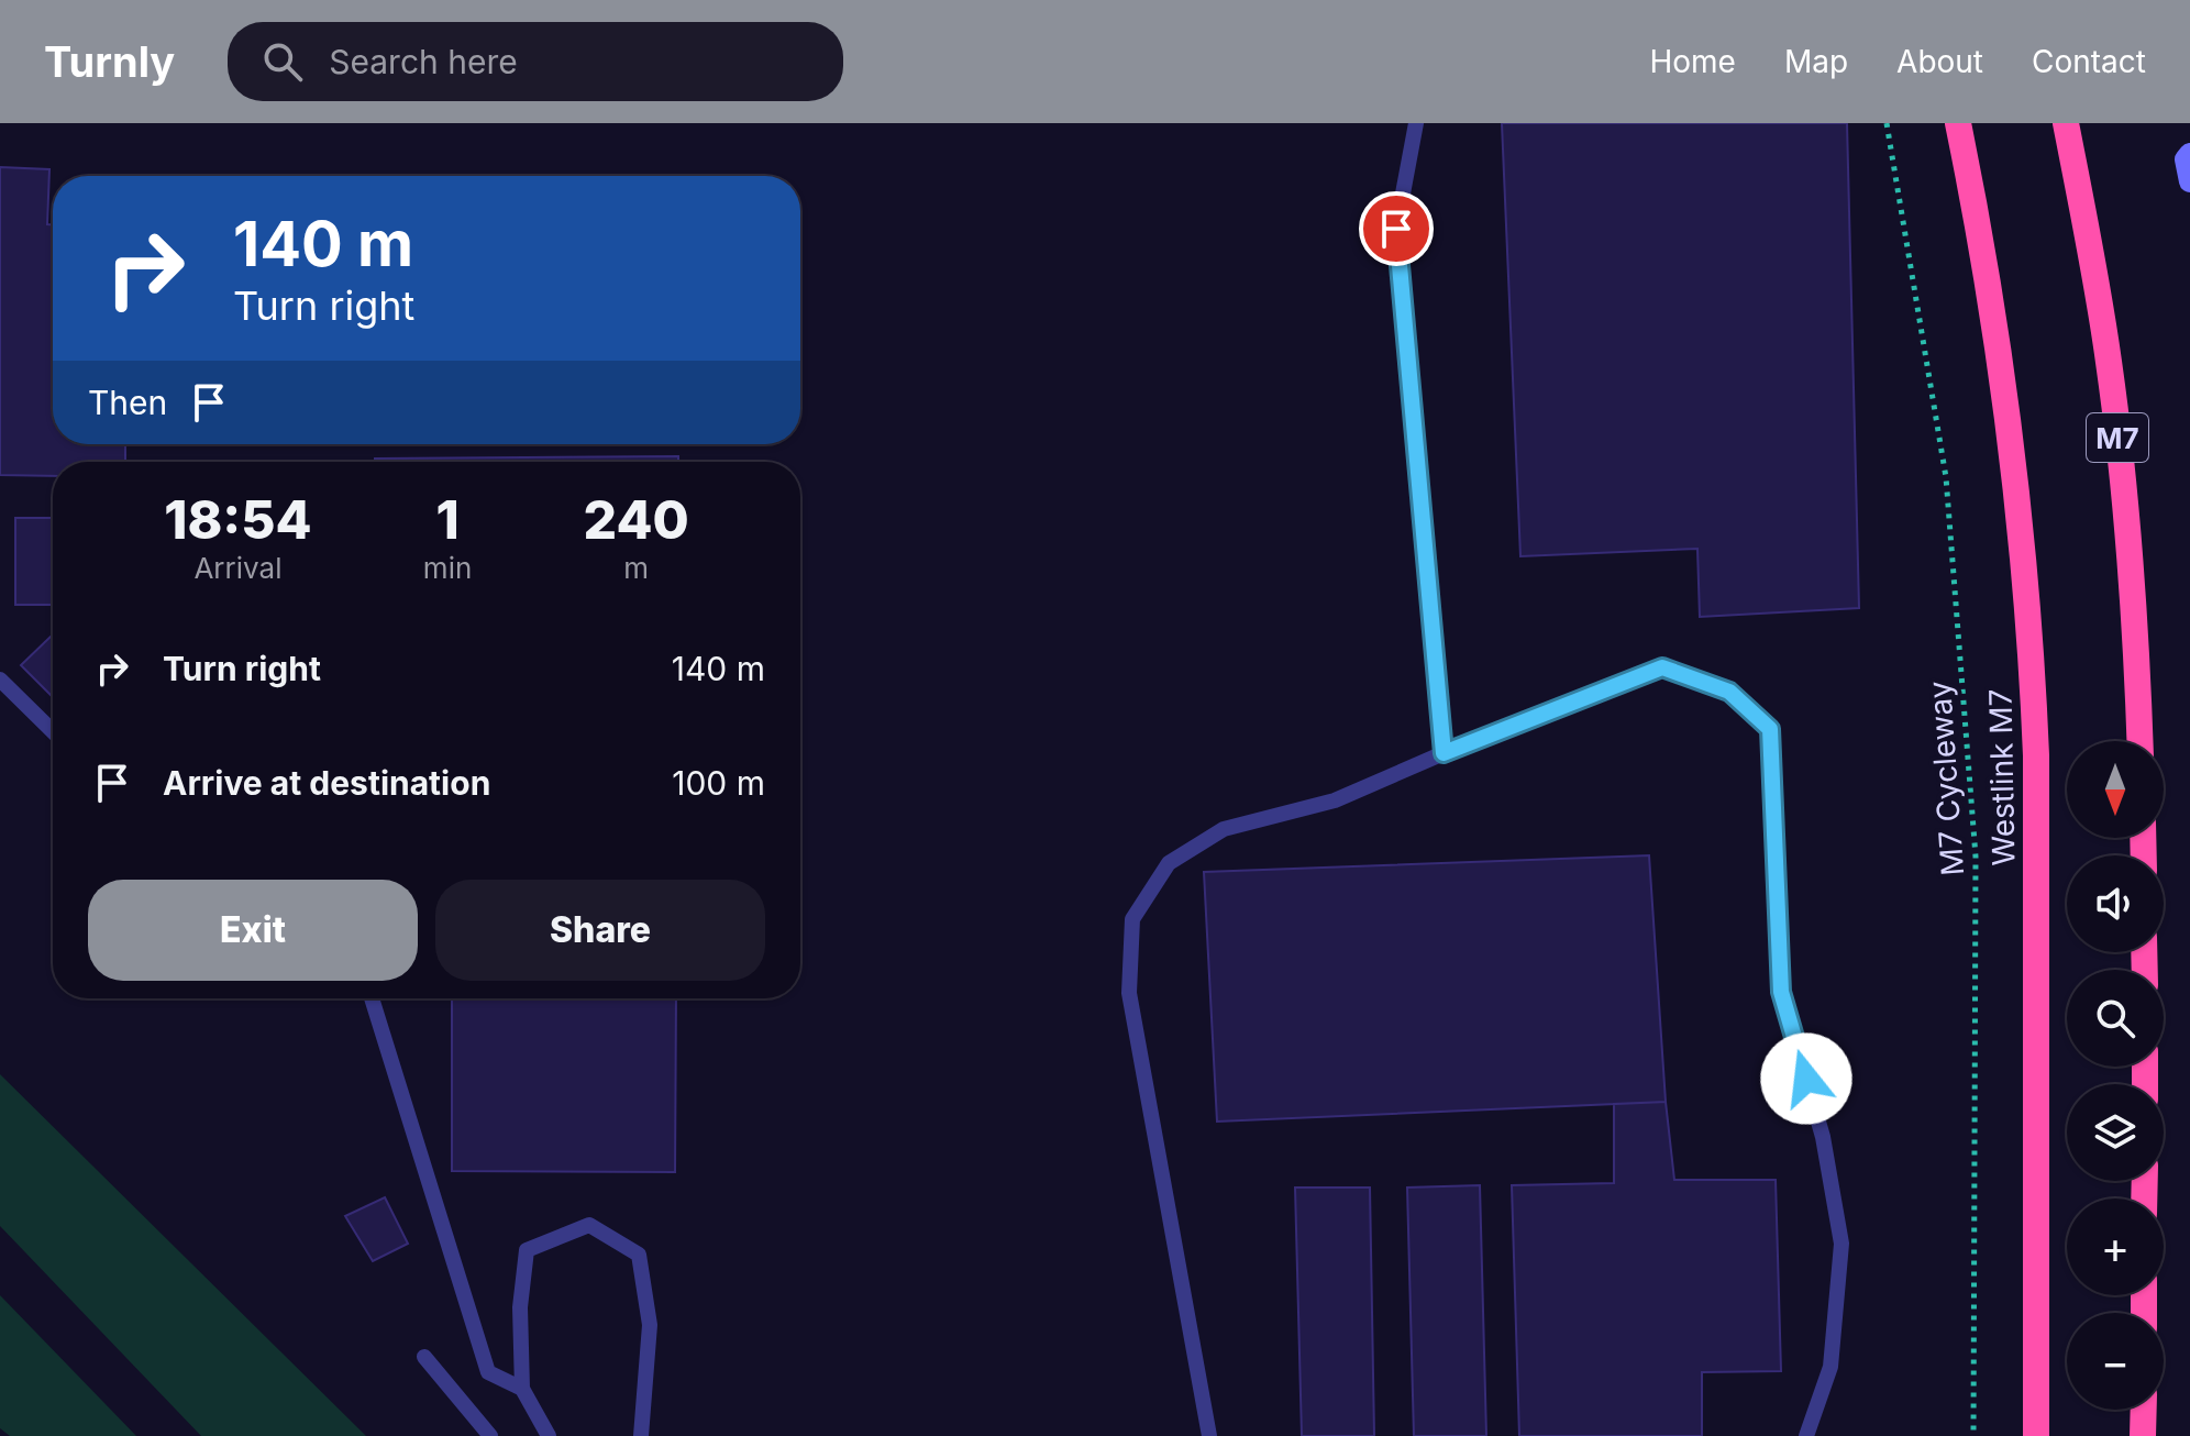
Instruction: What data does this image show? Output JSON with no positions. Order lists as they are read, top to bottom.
{
  "streets": {
    "highway": ["M7", "Westlink M7"],
    "path": ["M7 Cycleway"]
  },
  "north": "bottom",
  "page": {
    "header": "Turnly",
    "search": "Search here",
    "nav": [
      "Home",
      "Map",
      "About",
      "Contact"
    ],
    "turn": ["140 m", "Turn right"],
    "then": "Then",
    "eta": [
      "18:54",
      "Arrival",
      "1",
      "min",
      "240",
      "m"
    ],
    "list": [
      {
        "name": "Turn right",
        "value": "140 m"
      },
      {
        "name": "Arrive at destination",
        "value": "100 m"
      }
    ],
    "map_buttons": ["+", "−"],
    "buttons": ["Exit", "Share"]
  }
}
